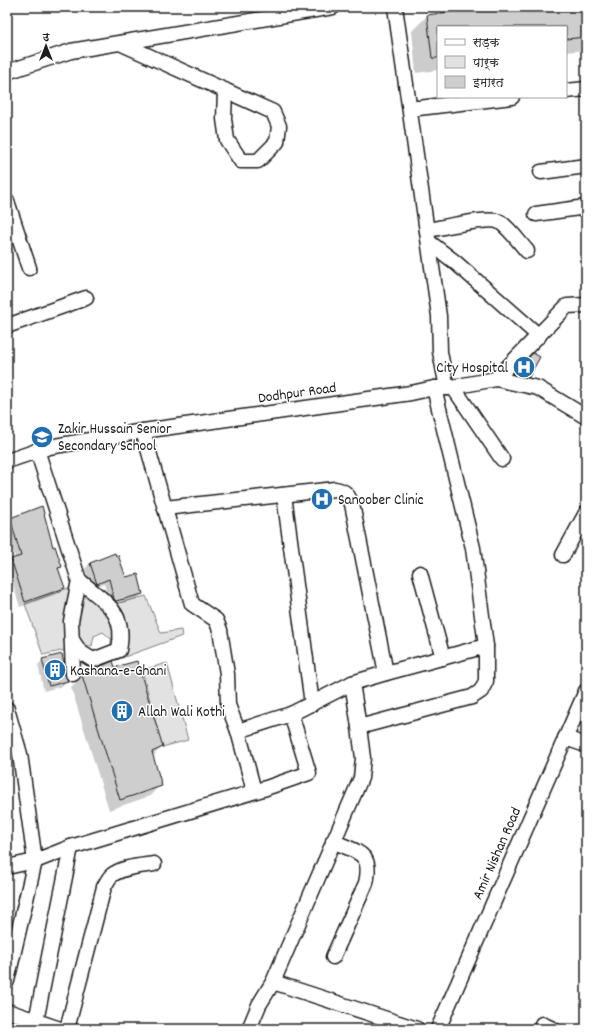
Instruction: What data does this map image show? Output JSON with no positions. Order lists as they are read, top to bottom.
{
  "streets": {
    "street": ["Dodhpur Road", "Amir Nishan Road"]
  },
  "places": {
    "hospital": ["City Hospital", "Sanoober Clinic"],
    "school or university": ["Zakir Hussain Senior Secondary School"],
    "building": ["Kashana-e-Ghani", "Allah Wali Kothi"]
  },
  "legend": ["सड़क", "पार्क", "इमारत"],
  "north": "top"
}
